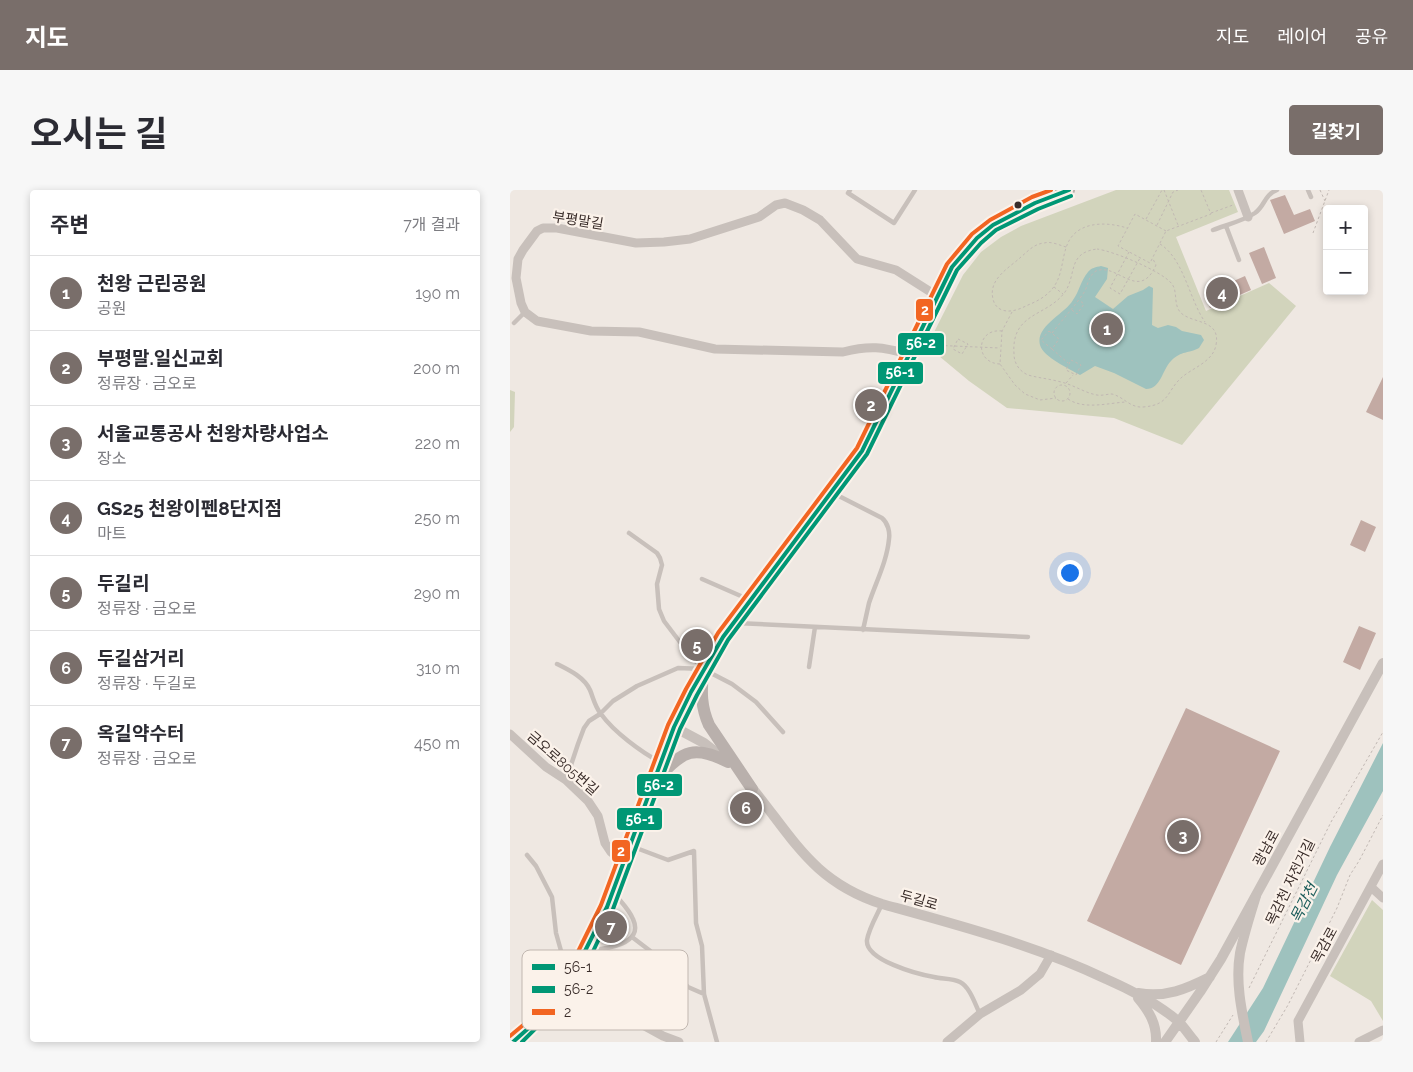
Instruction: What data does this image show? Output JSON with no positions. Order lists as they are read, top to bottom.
{
  "streets": {
    "street": [
      "부평말길",
      "금오로805번길",
      "광남로",
      "두길로",
      "목감로"
    ],
    "path": ["목감천 자전거길"]
  },
  "crossings": [
    ["광남로", "두길로"]
  ],
  "water": ["목감천"],
  "lines": ["transit line 56-1", "transit line 2", "transit line 56-2"],
  "legend": ["56-1", "56-2", "2"],
  "page": {
    "header": "지도",
    "nav": ["지도", "레이어", "공유"],
    "title": "오시는 길",
    "buttons": "길찾기",
    "heading": ["주변", "7개 결과"],
    "map_buttons": ["+", "−"],
    "list": [
      {
        "mark": "1",
        "name": "천왕 근린공원",
        "note": "공원",
        "value": "190 m"
      },
      {
        "mark": "2",
        "name": "부평말.일신교회",
        "note": "정류장 · 금오로",
        "value": "200 m"
      },
      {
        "mark": "3",
        "name": "서울교통공사 천왕차량사업소",
        "note": "장소",
        "value": "220 m"
      },
      {
        "mark": "4",
        "name": "GS25 천왕이펜8단지점",
        "note": "마트",
        "value": "250 m"
      },
      {
        "mark": "5",
        "name": "두길리",
        "note": "정류장 · 금오로",
        "value": "290 m"
      },
      {
        "mark": "6",
        "name": "두길삼거리",
        "note": "정류장 · 두길로",
        "value": "310 m"
      },
      {
        "mark": "7",
        "name": "옥길약수터",
        "note": "정류장 · 금오로",
        "value": "450 m"
      }
    ],
    "pins": [
      "4",
      "1",
      "2",
      "5",
      "6",
      "3",
      "7"
    ]
  }
}
